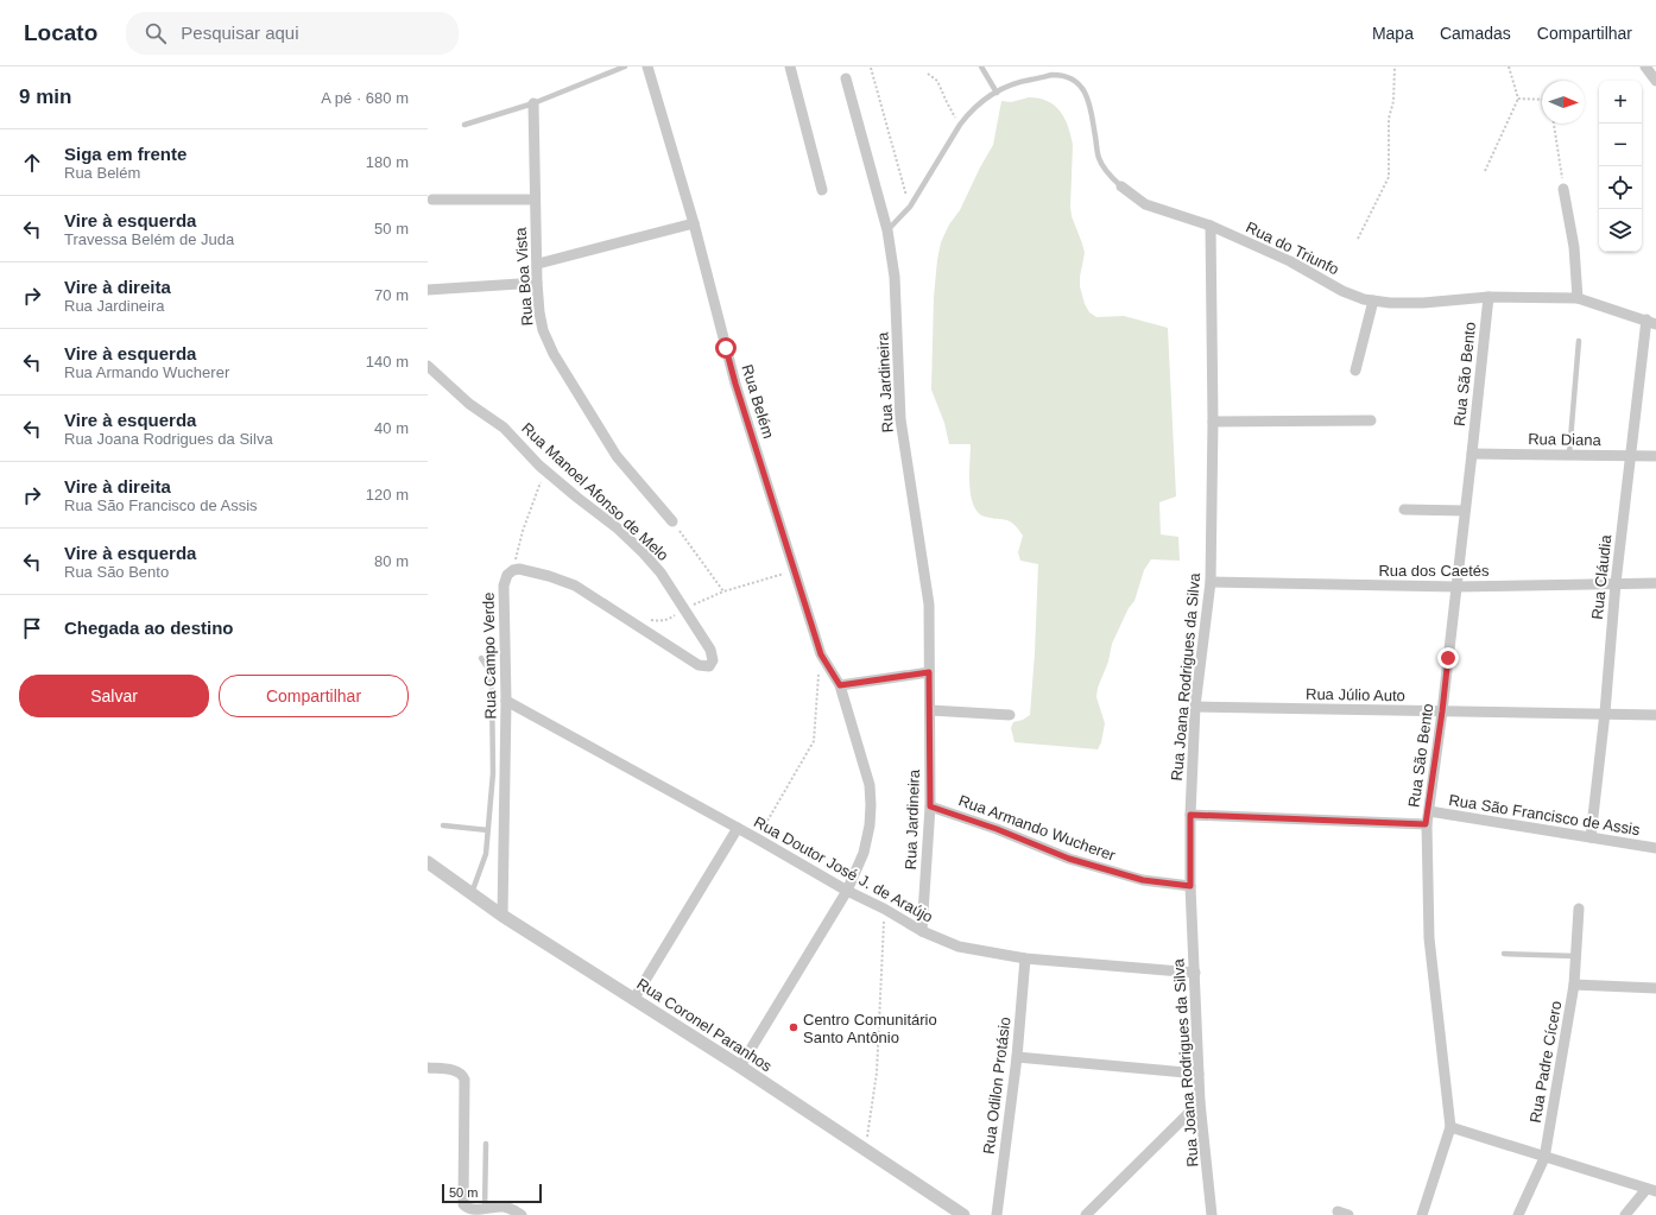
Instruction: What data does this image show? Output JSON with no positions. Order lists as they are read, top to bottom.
{
  "streets": {
    "street": [
      "Rua do Triunfo",
      "Rua Boa Vista",
      "Rua São Bento",
      "Rua Jardineira",
      "Rua Belém",
      "Rua Diana",
      "Rua Manoel Afonso de Melo",
      "Rua dos Caetés",
      "Rua Cláudia",
      "Rua Campo Verde",
      "Rua Joana Rodrigues da Silva",
      "Rua Júlio Auto",
      "Rua São Francisco de Assis",
      "Rua Armando Wucherer",
      "Rua Doutor José J. de Araújo",
      "Rua Coronel Paranhos",
      "Rua Padre Cícero",
      "Rua Odilon Protásio"
    ]
  },
  "crossings": [
    ["Rua do Triunfo", "Rua São Bento"],
    ["Rua do Triunfo", "Rua Cláudia"],
    ["Rua do Triunfo", "Rua Joana Rodrigues da Silva"],
    ["Rua São Bento", "Rua Diana"],
    ["Rua São Bento", "Rua dos Caetés"],
    ["Rua São Bento", "Rua Júlio Auto"],
    ["Rua São Bento", "Rua São Francisco de Assis"],
    ["Rua Jardineira", "Rua Armando Wucherer"],
    ["Rua Jardineira", "Rua Doutor José J. de Araújo"],
    ["Rua Belém", "Rua Doutor José J. de Araújo"],
    ["Rua Belém", "Rua Coronel Paranhos"],
    ["Rua Diana", "Rua Cláudia"],
    ["Rua Manoel Afonso de Melo", "Rua Campo Verde"],
    ["Rua dos Caetés", "Rua Cláudia"],
    ["Rua dos Caetés", "Rua Joana Rodrigues da Silva"],
    ["Rua Cláudia", "Rua Júlio Auto"],
    ["Rua Cláudia", "Rua São Francisco de Assis"],
    ["Rua Campo Verde", "Rua Doutor José J. de Araújo"],
    ["Rua Campo Verde", "Rua Coronel Paranhos"],
    ["Rua Joana Rodrigues da Silva", "Rua Júlio Auto"],
    ["Rua Joana Rodrigues da Silva", "Rua Armando Wucherer"],
    ["Rua Joana Rodrigues da Silva", "Rua Doutor José J. de Araújo"],
    ["Rua Doutor José J. de Araújo", "Rua Odilon Protásio"]
  ],
  "places": ["Centro Comunitário Santo Antônio"],
  "scale_bar": "50 m",
  "north": "right",
  "page": {
    "header": "Locato",
    "search": "Pesquisar aqui",
    "nav": ["Mapa", "Camadas", "Compartilhar"],
    "heading": ["9 min", "A pé · 680 m"],
    "map_buttons": ["+", "−"],
    "list": [
      ["Siga em frente", "Rua Belém", "180 m"],
      ["Vire à esquerda", "Travessa Belém de Juda", "50 m"],
      ["Vire à direita", "Rua Jardineira", "70 m"],
      ["Vire à esquerda", "Rua Armando Wucherer", "140 m"],
      ["Vire à esquerda", "Rua Joana Rodrigues da Silva", "40 m"],
      ["Vire à direita", "Rua São Francisco de Assis", "120 m"],
      ["Vire à esquerda", "Rua São Bento", "80 m"],
      "Chegada ao destino"
    ],
    "buttons": ["Salvar", "Compartilhar"],
    "scale": "50 m"
  }
}
